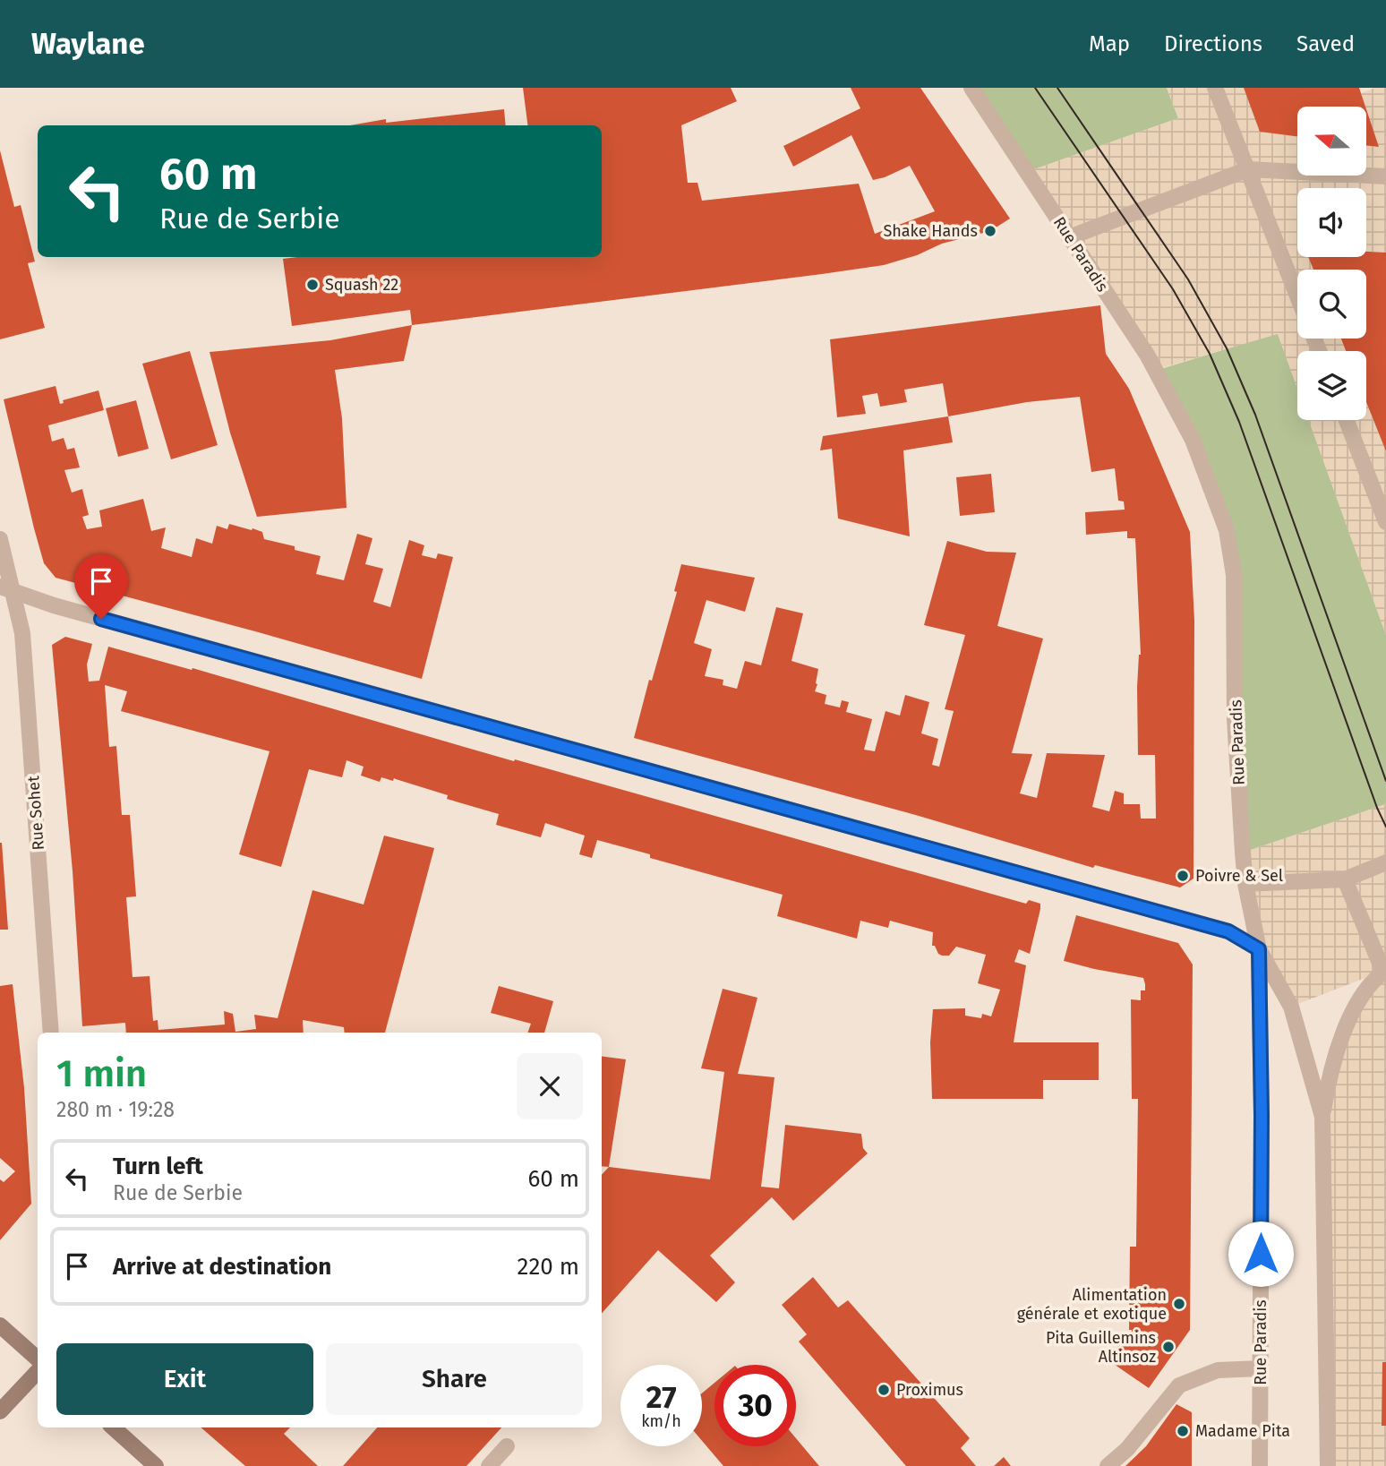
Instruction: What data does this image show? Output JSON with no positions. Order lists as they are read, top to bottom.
{
  "streets": {
    "street": ["Rue Paradis", "Rue Sohet"]
  },
  "places": [
    "Shake Hands",
    "Squash 22",
    "Poivre & Sel",
    "Alimentation générale et exotique",
    "Pita Guillemins Altinsoz",
    "Proximus",
    "Madame Pita"
  ],
  "north": "left",
  "page": {
    "header": "Waylane",
    "nav": ["Map", "Directions", "Saved"],
    "turn": ["60 m", "Rue de Serbie"],
    "heading": ["1 min", "280 m · 19:28"],
    "list": [
      {
        "name": "Turn left",
        "note": "Rue de Serbie",
        "value": "60 m"
      },
      {
        "name": "Arrive at destination",
        "value": "220 m"
      }
    ],
    "buttons": ["Exit", "Share"],
    "speed": "27 km/h",
    "limit": "30"
  }
}
